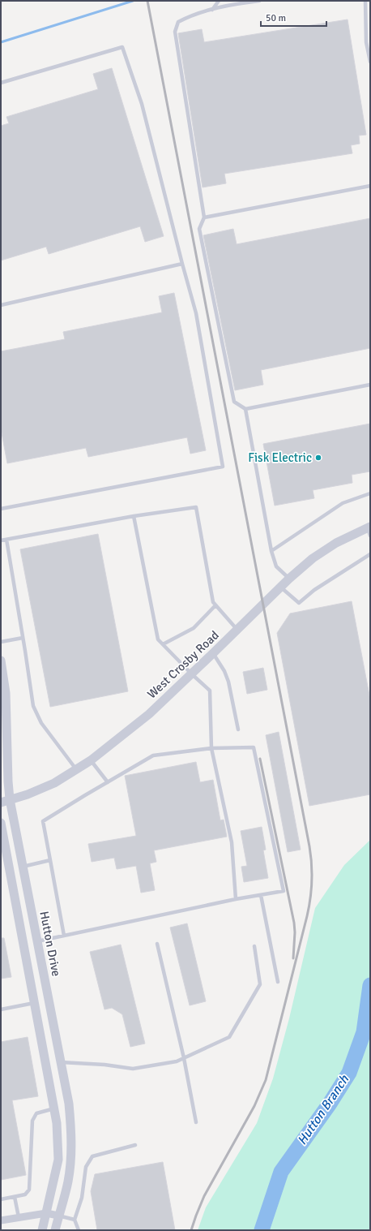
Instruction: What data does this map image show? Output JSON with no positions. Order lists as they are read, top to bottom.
{
  "streets": {
    "street": ["West Crosby Road", "Hutton Drive"]
  },
  "crossings": [
    ["West Crosby Road", "Hutton Drive"]
  ],
  "water": ["Hutton Branch"],
  "places": ["Fisk Electric"],
  "scale_bar": "50 m"
}
